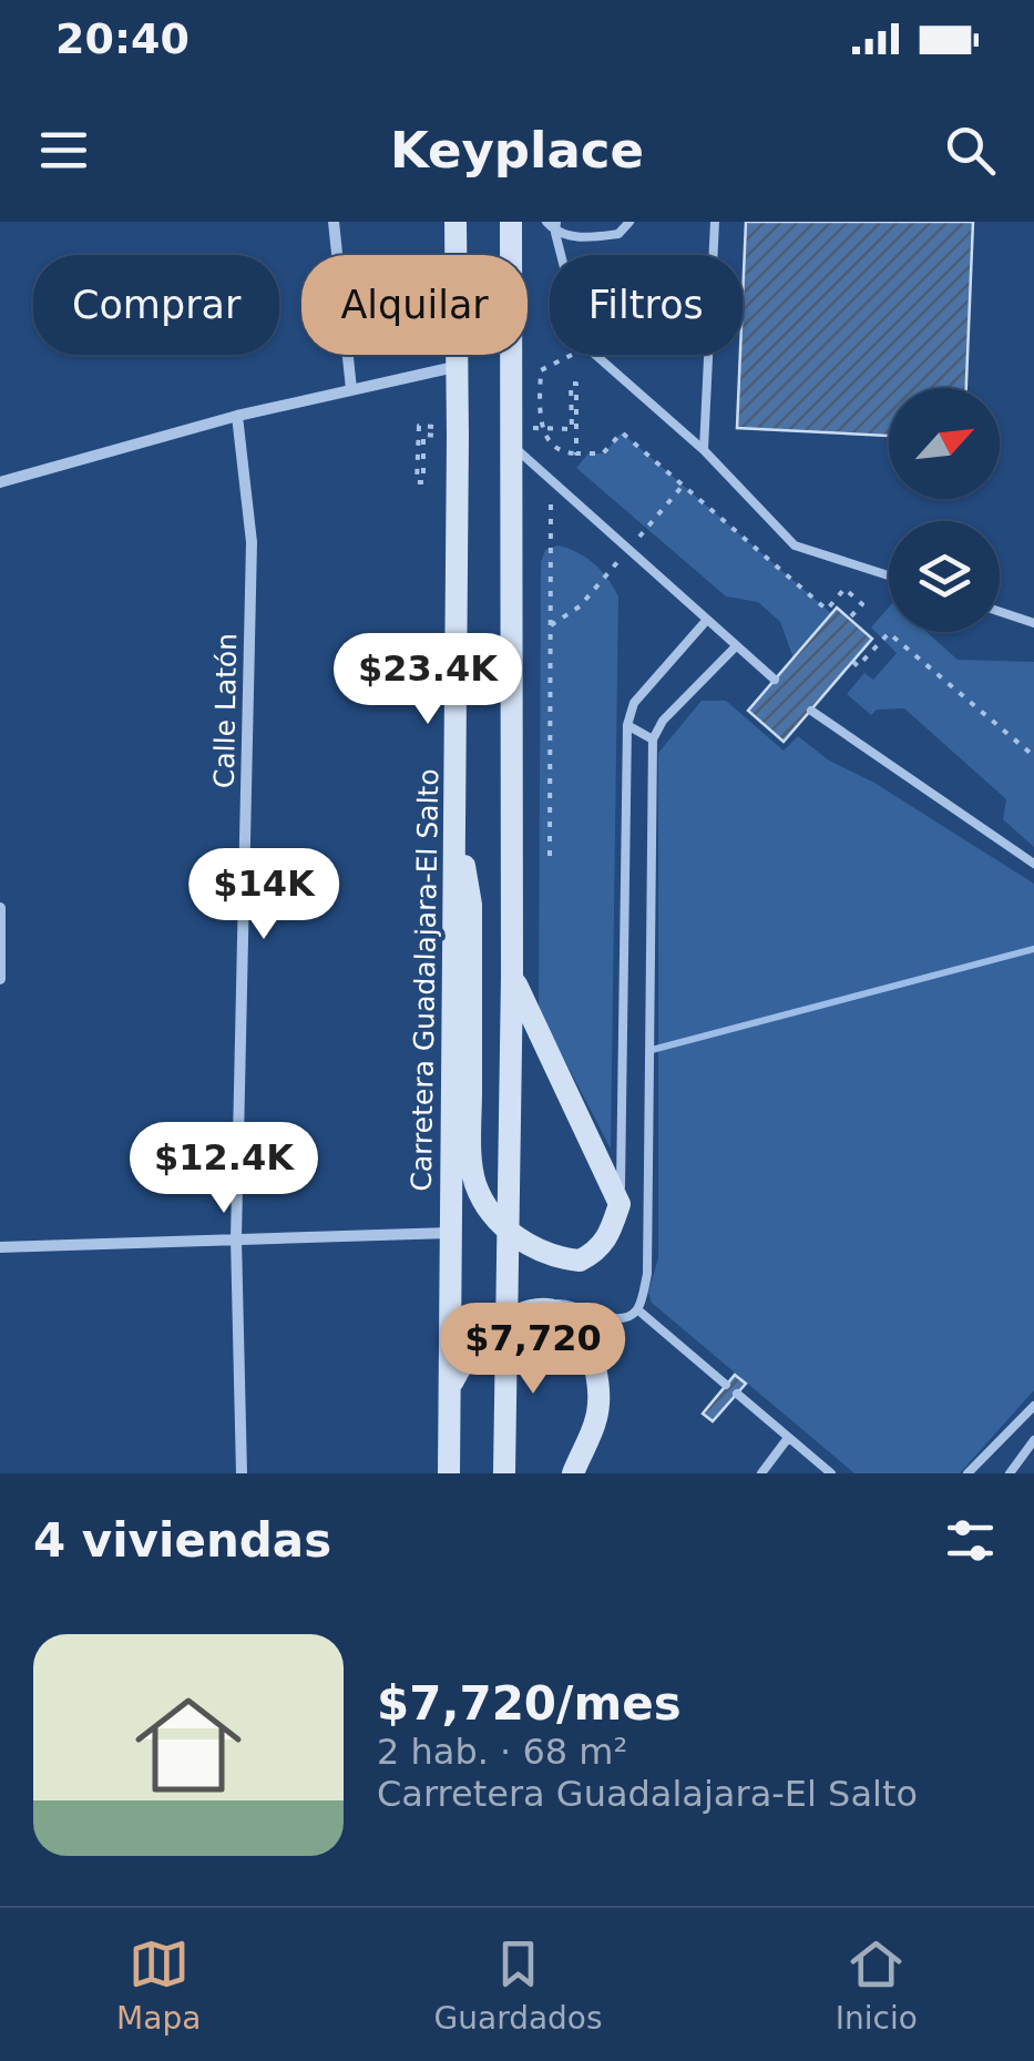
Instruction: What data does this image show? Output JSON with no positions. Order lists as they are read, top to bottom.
{
  "streets": {
    "main road": ["Carretera Guadalajara-El Salto"],
    "street": ["Calle Latón"]
  },
  "north": "top right",
  "page": {
    "status": "20:40",
    "header": "Keyplace",
    "chip": ["Comprar", "Alquilar", "Filtros"],
    "price": [
      "$23.4K",
      "$14K",
      "$12.4K",
      "$7,720"
    ],
    "heading": "4 viviendas",
    "list": [
      {
        "name": "$7,720/mes",
        "note": "2 hab. · 68 m² · Carretera Guadalajara-El Salto"
      }
    ],
    "tabs": ["Mapa", "Guardados", "Inicio"]
  }
}
